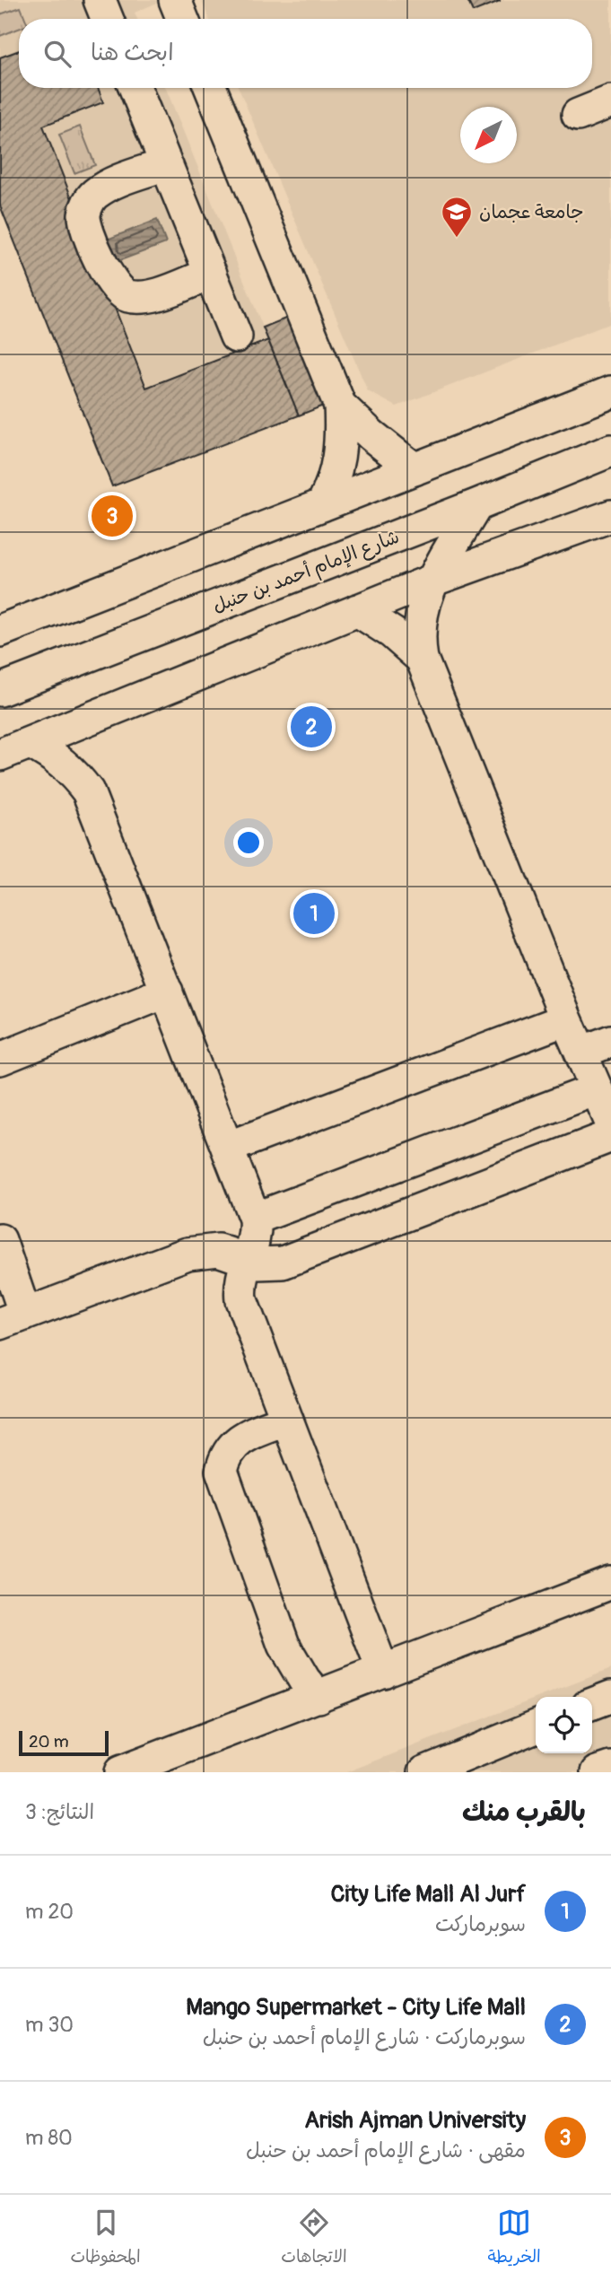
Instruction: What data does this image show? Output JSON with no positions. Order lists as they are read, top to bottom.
{
  "streets": {
    "street": ["شارع الإمام أحمد بن حنبل"]
  },
  "places": {
    "school or university": ["جامعة عجمان"]
  },
  "scale_bar": "20 m",
  "north": "bottom left",
  "page": {
    "search": "ابحث هنا",
    "pins": ["3", "2", "1"],
    "scale": "20 m",
    "heading": ["بالقرب منك", "النتائج: 3"],
    "list": [
      {
        "mark": "1",
        "name": "City Life Mall Al Jurf",
        "note": "سوبرماركت",
        "value": "20 m"
      },
      {
        "mark": "2",
        "name": "Mango Supermarket - City Life Mall",
        "note": "سوبرماركت · شارع الإمام أحمد بن حنبل",
        "value": "30 m"
      },
      {
        "mark": "3",
        "name": "Arish Ajman University",
        "note": "مقهى · شارع الإمام أحمد بن حنبل",
        "value": "80 m"
      }
    ],
    "nav": ["الخريطة", "الاتجاهات", "المحفوظات"]
  }
}
